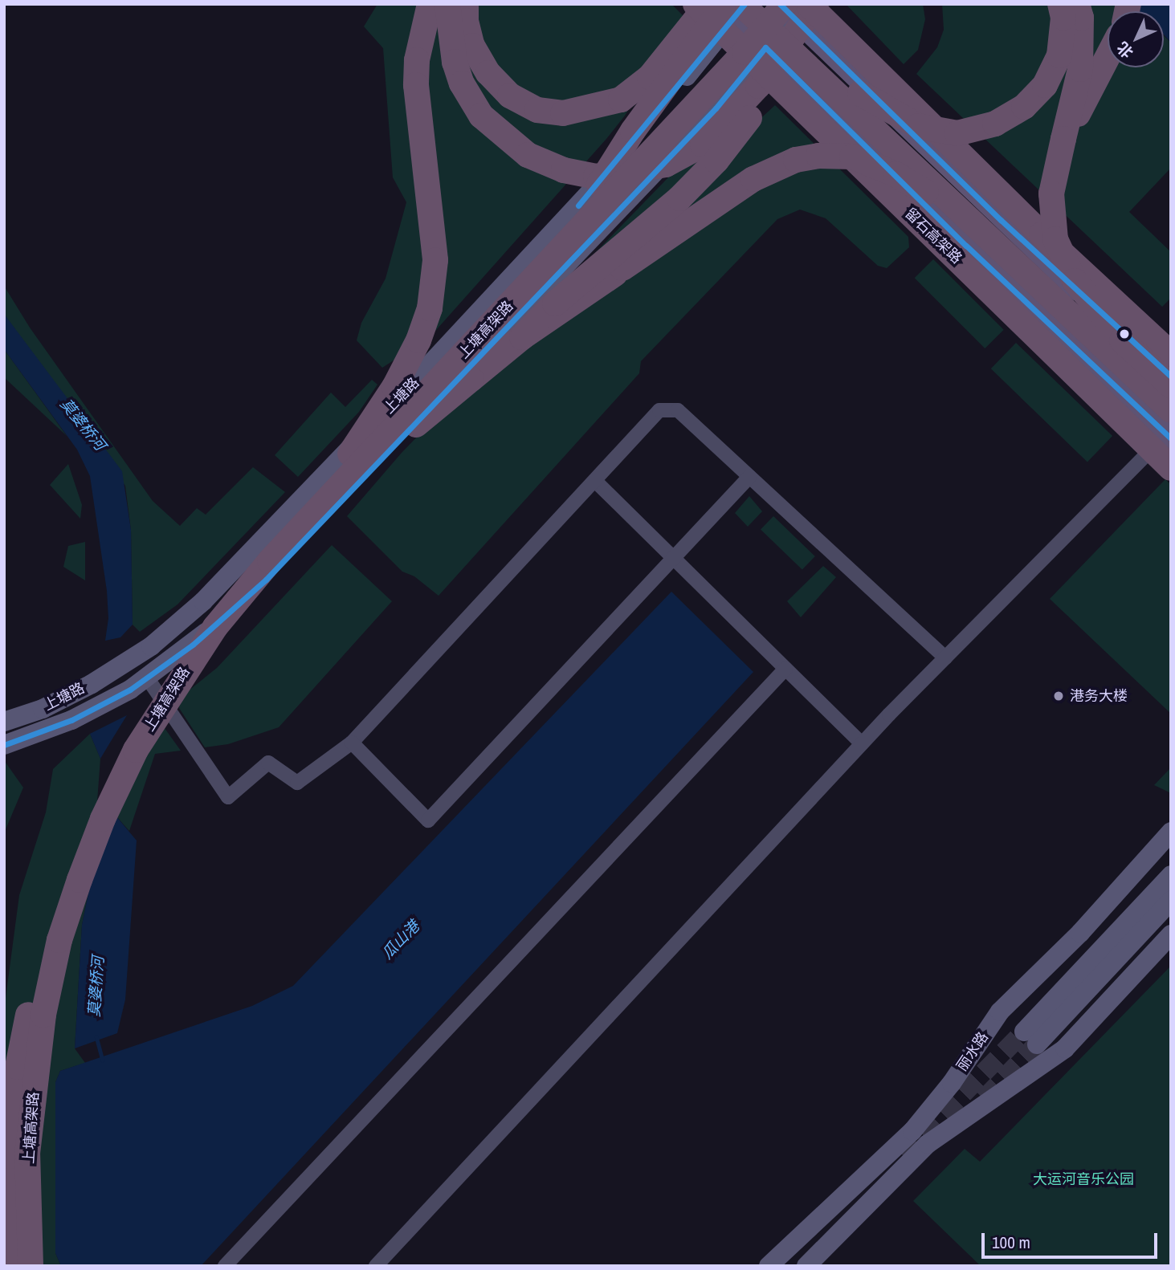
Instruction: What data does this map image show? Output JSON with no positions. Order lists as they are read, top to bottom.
{
  "streets": {
    "highway": ["留石高架路", "上塘高架路"],
    "main road": ["上塘路", "丽水路"]
  },
  "crossings": [
    ["上塘高架路", "上塘路"]
  ],
  "water": ["莫婆桥河", "瓜山港"],
  "parks": ["大运河音乐公园"],
  "places": ["港务大楼"],
  "scale_bar": "100 m",
  "north": "bottom left"
}
